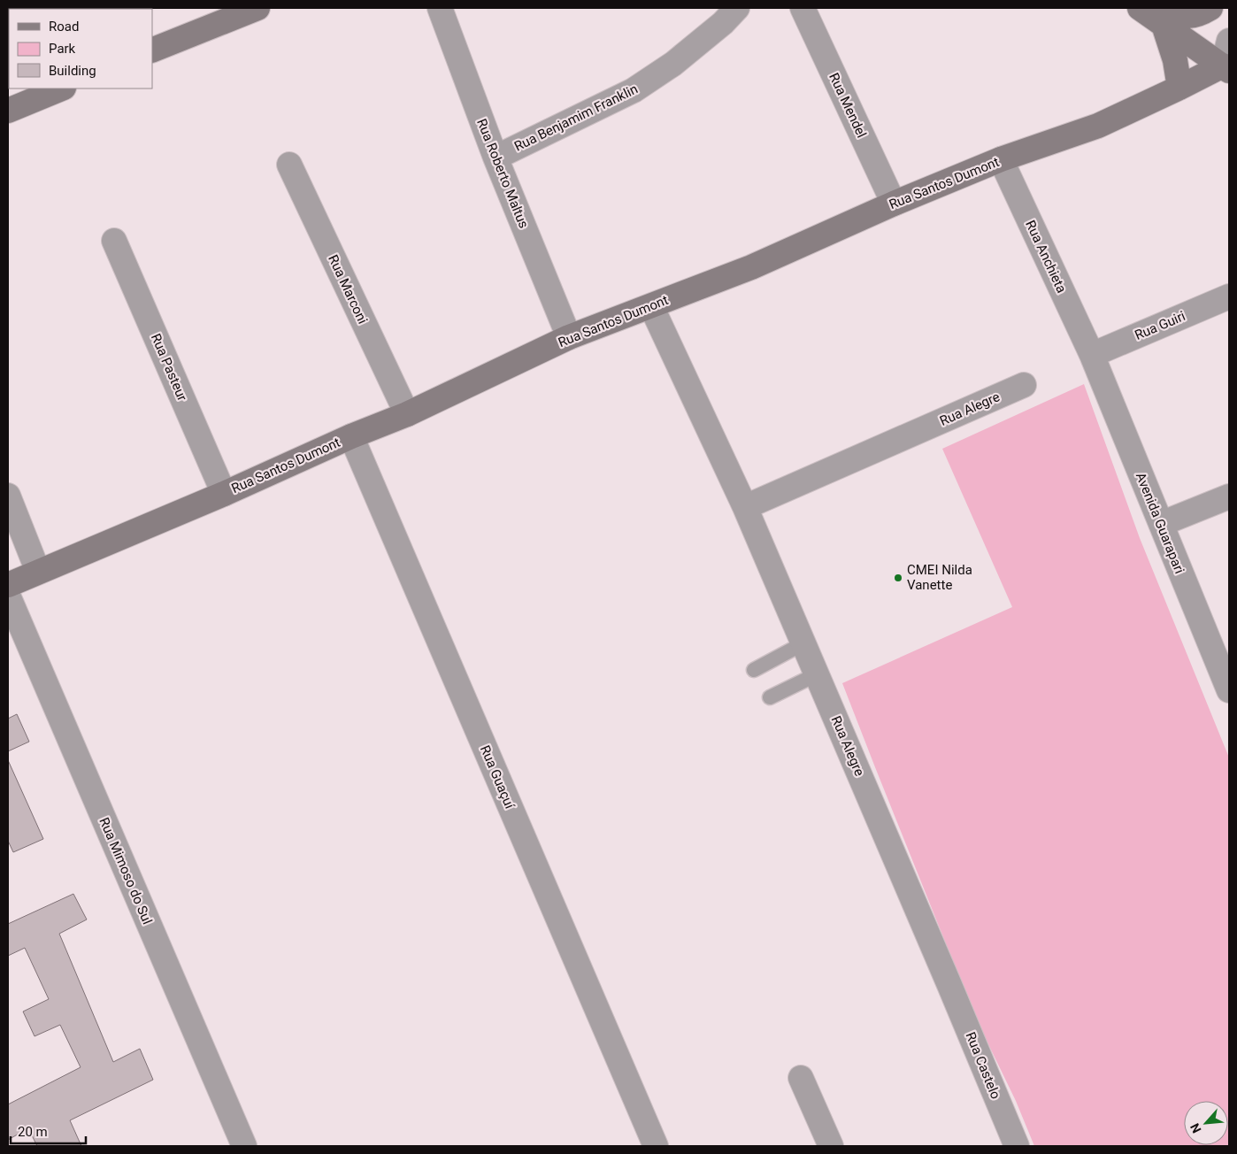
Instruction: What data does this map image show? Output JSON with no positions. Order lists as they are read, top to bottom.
{
  "streets": {
    "street": [
      "Rua Mendel",
      "Rua Benjamim Franklin",
      "Rua Roberto Maltus",
      "Rua Santos Dumont",
      "Rua Anchieta",
      "Rua Marconi",
      "Rua Guiri",
      "Rua Pasteur",
      "Rua Alegre",
      "Avenida Guarapari",
      "Rua Guaçuí",
      "Rua Mimoso do Sul",
      "Rua Castelo"
    ]
  },
  "crossings": [
    ["Rua Mendel", "Rua Santos Dumont"],
    ["Rua Benjamim Franklin", "Rua Roberto Maltus"],
    ["Rua Roberto Maltus", "Rua Santos Dumont"],
    ["Rua Santos Dumont", "Rua Anchieta"],
    ["Rua Santos Dumont", "Rua Marconi"],
    ["Rua Santos Dumont", "Rua Pasteur"],
    ["Rua Santos Dumont", "Rua Alegre"],
    ["Rua Santos Dumont", "Rua Guaçuí"],
    ["Rua Anchieta", "Rua Guiri"],
    ["Rua Anchieta", "Avenida Guarapari"],
    ["Rua Guiri", "Avenida Guarapari"],
    ["Rua Alegre", "Rua Castelo"]
  ],
  "places": ["CMEI Nilda Vanette"],
  "legend": ["Road", "Park", "Building"],
  "scale_bar": "20 m",
  "north": "bottom left"
}
